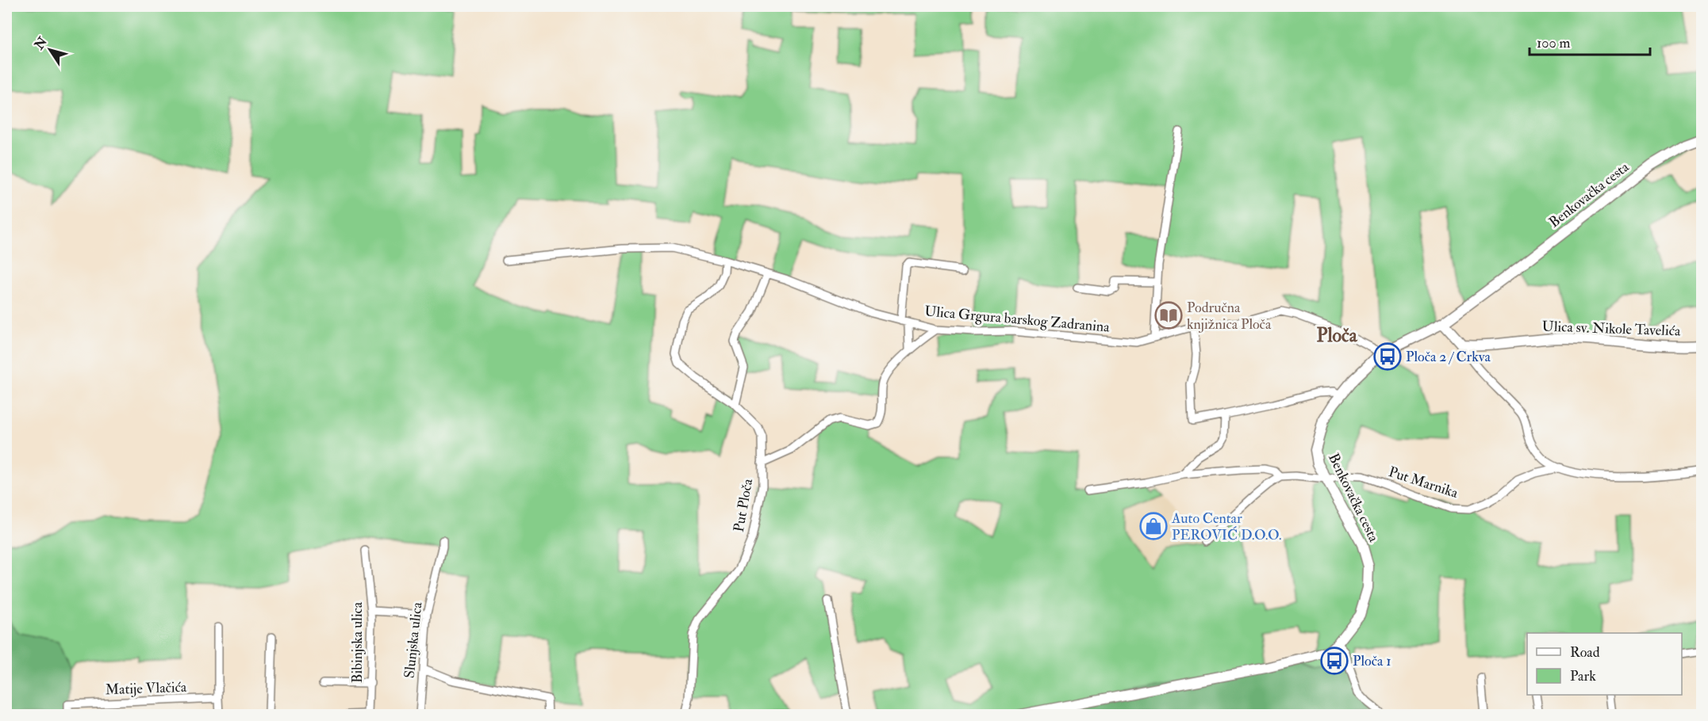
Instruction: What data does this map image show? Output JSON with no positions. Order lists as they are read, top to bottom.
{
  "streets": {
    "main road": ["Benkovačka cesta", "Ulica sv. Nikole Tavelića"],
    "street": [
      "Ulica Grgura barskog Zadranina",
      "Put Marnika",
      "Put Ploča",
      "Slunjska ulica",
      "Bibinjska ulica",
      "Matije Vlačića"
    ]
  },
  "crossings": [
    ["Benkovačka cesta", "Ulica Grgura barskog Zadranina"],
    ["Benkovačka cesta", "Put Marnika"],
    ["Ulica Grgura barskog Zadranina", "Put Ploča"]
  ],
  "districts": ["Ploča"],
  "places": {
    "library": ["Područna knjižnica Ploča"],
    "bus stop": ["Ploča 2 / Crkva", "Ploča 1"],
    "shop": ["Auto Centar PEROVIĆ D.O.O."]
  },
  "legend": ["Road", "Park"],
  "scale_bar": "100 m",
  "north": "top left"
}
